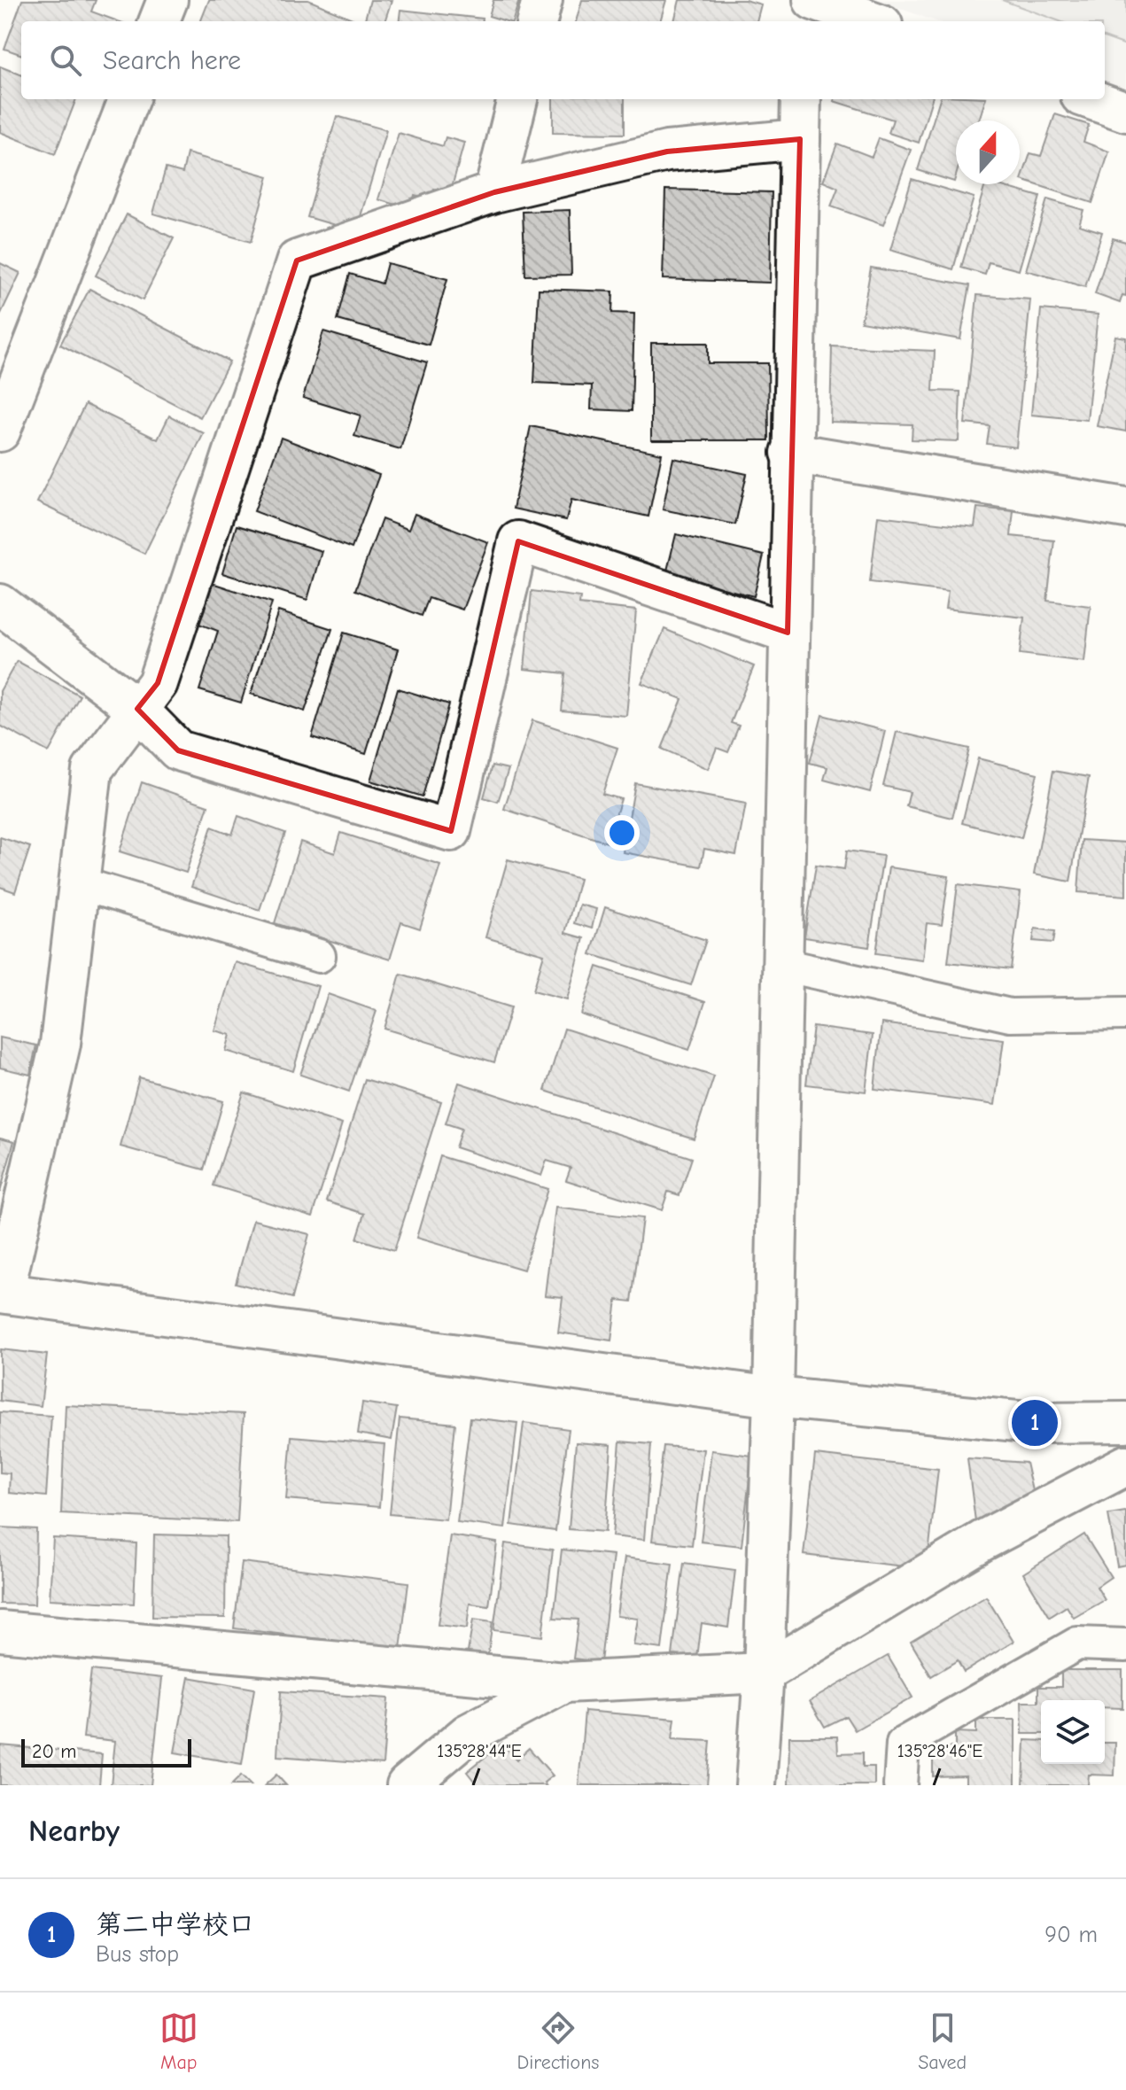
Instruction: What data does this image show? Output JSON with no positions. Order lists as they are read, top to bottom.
{
  "scale_bar": "20 m",
  "north": "top",
  "page": {
    "search": "Search here",
    "pins": "1",
    "scale": "20 m",
    "heading": "Nearby",
    "list": [
      {
        "mark": "1",
        "name": "第二中学校口",
        "note": "Bus stop",
        "value": "90 m"
      }
    ],
    "nav": ["Map", "Directions", "Saved"]
  },
  "coordinates": ["135°28'44\"E", "135°28'46\"E"]
}
